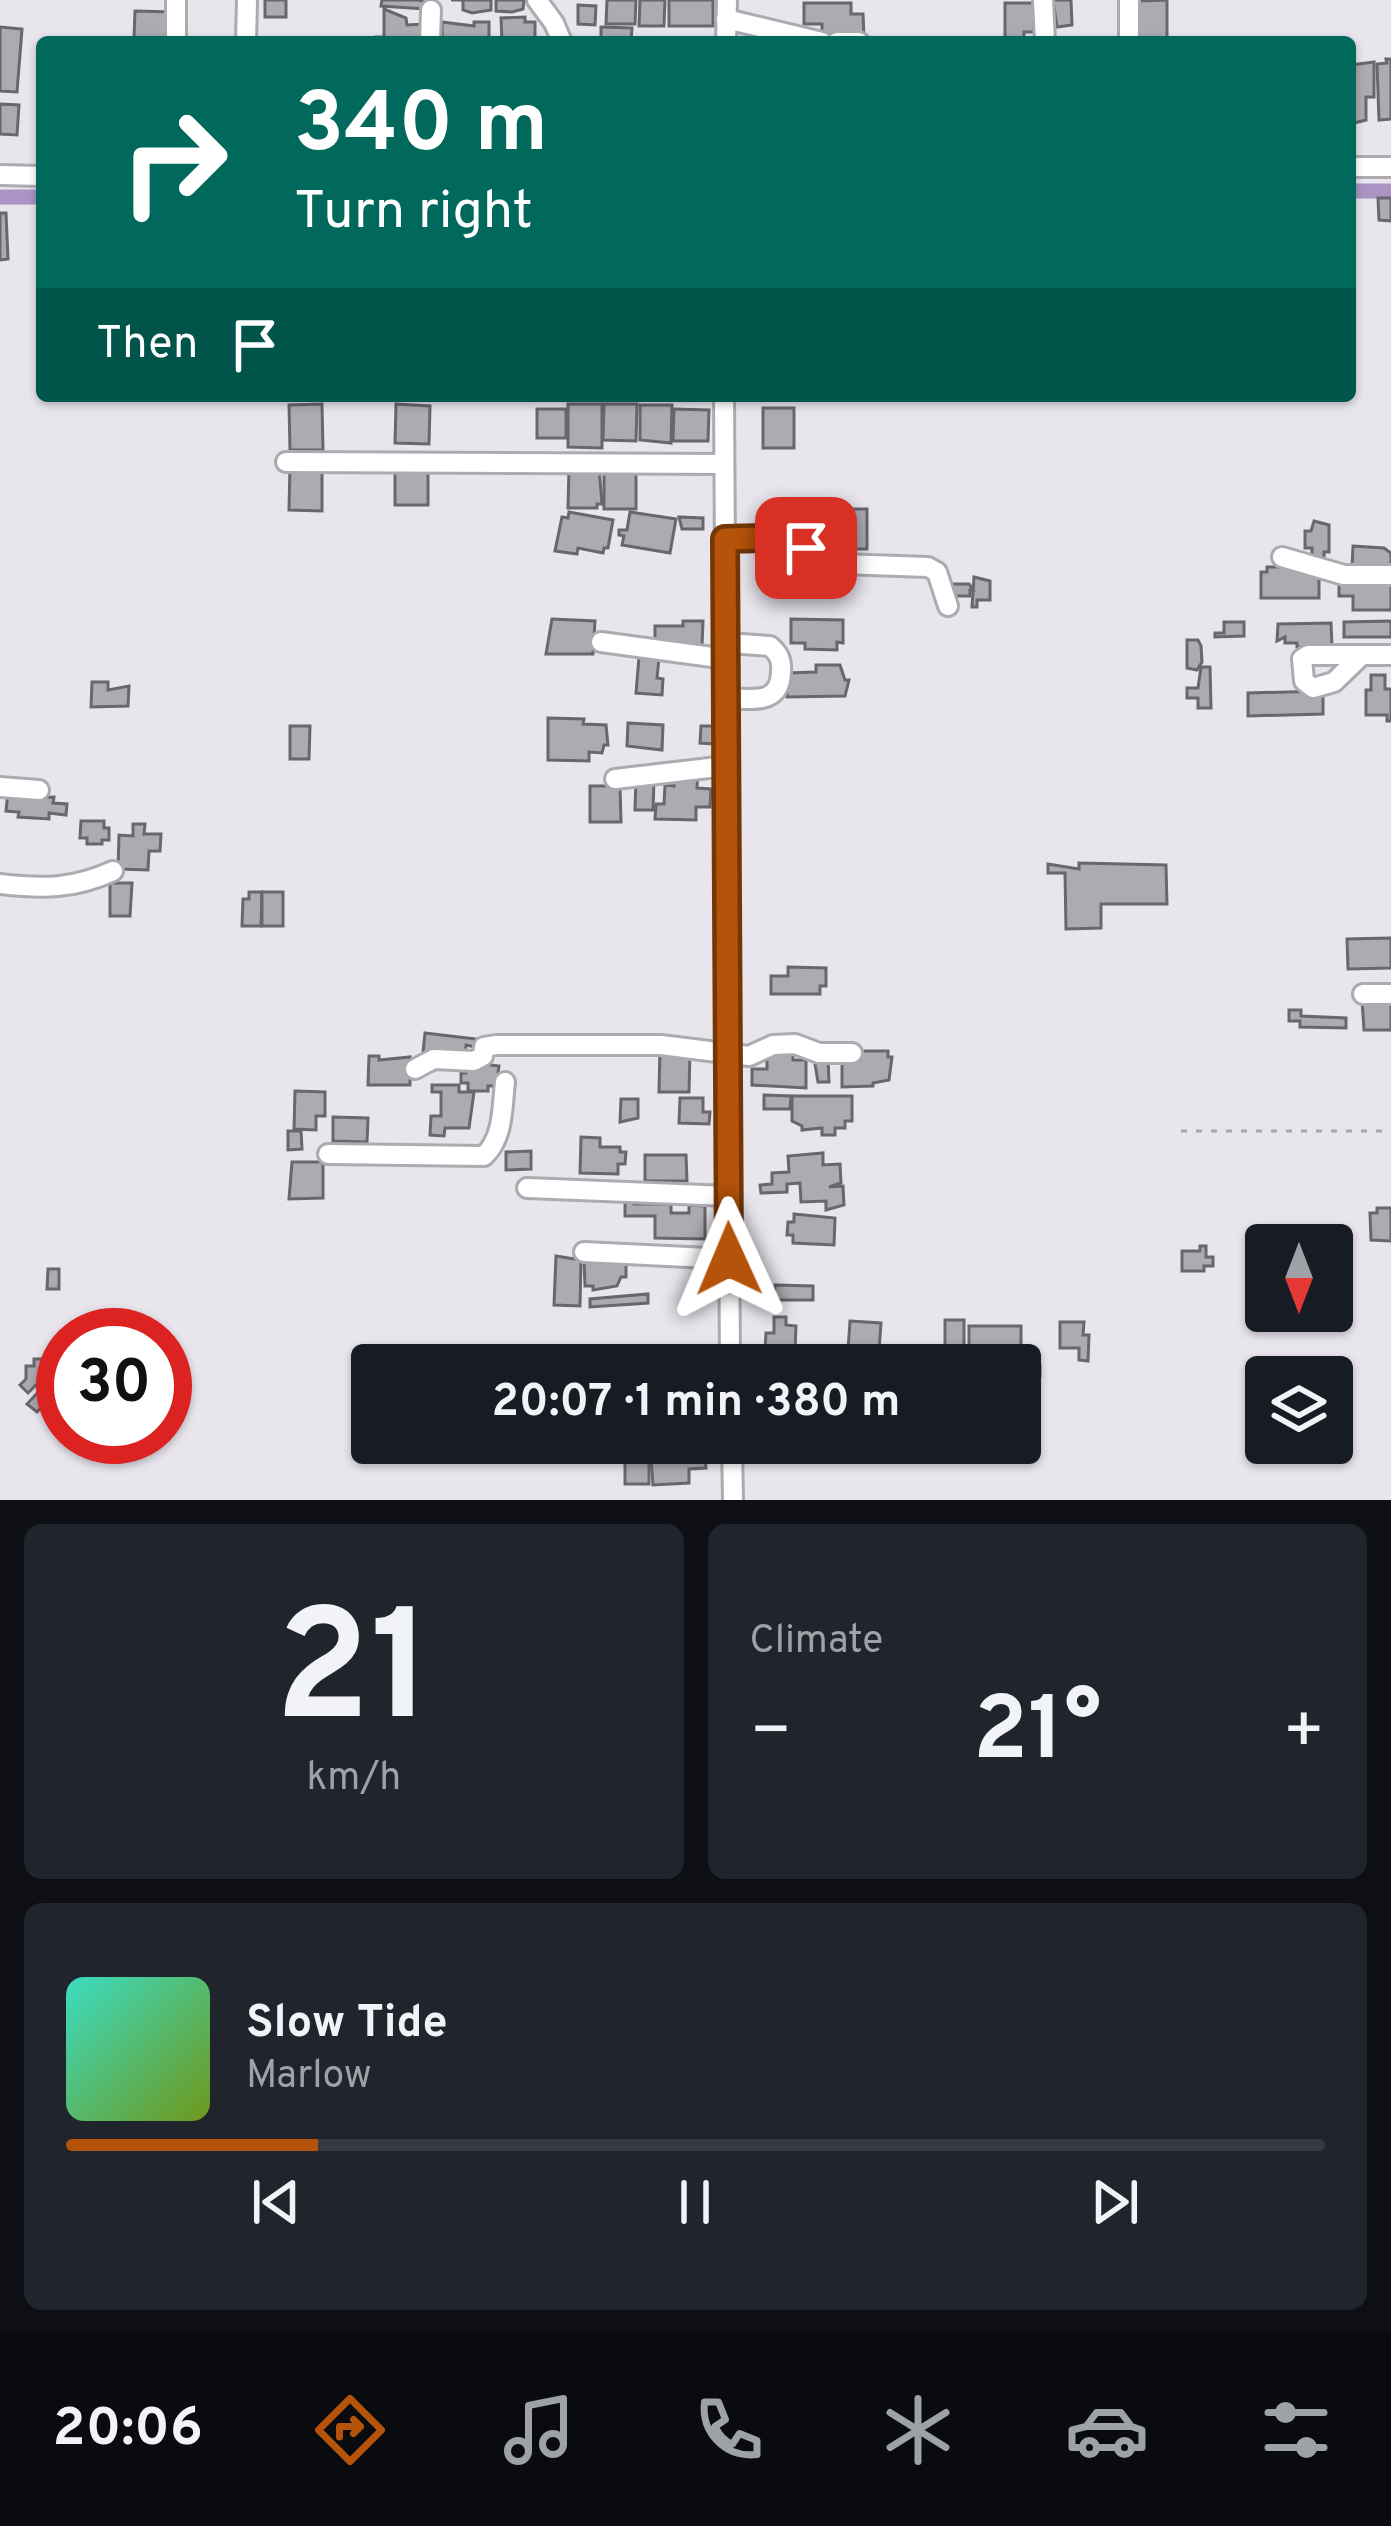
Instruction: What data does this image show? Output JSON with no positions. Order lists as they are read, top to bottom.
{
  "north": "bottom",
  "page": {
    "turn": ["340 m", "Turn right"],
    "then": "Then",
    "limit": "30",
    "trip": "20:07 · 1 min · 380 m",
    "tile": [
      ["21", "km/h"],
      "Climate"
    ],
    "heat": ["−", "21°", "+"],
    "song": ["Slow Tide", "Marlow"],
    "tabs": "20:06"
  }
}
